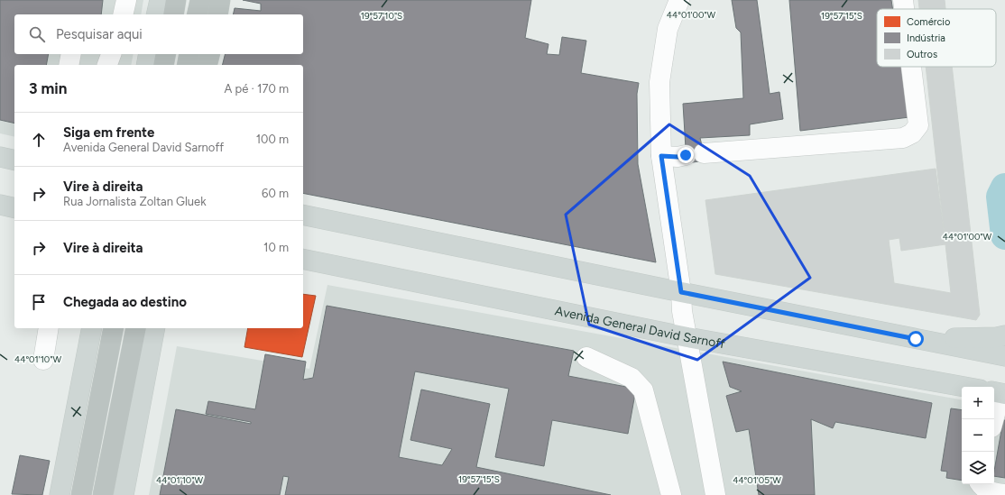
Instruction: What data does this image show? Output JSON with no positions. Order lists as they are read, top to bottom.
{
  "streets": {
    "main road": ["Avenida General David Sarnoff"]
  },
  "legend": ["Comércio", "Indústria", "Outros"],
  "page": {
    "search": "Pesquisar aqui",
    "heading": ["3 min", "A pé · 170 m"],
    "list": [
      ["Siga em frente", "Avenida General David Sarnoff", "100 m"],
      ["Vire à direita", "Rua Jornalista Zoltan Gluek", "60 m"],
      ["Vire à direita", "10 m"],
      "Chegada ao destino"
    ],
    "map_buttons": ["+", "−"]
  },
  "coordinates": [
    "44°01'00\"W",
    "19°57'10\"S",
    "19°57'15\"S",
    "44°01'10\"W",
    "44°01'05\"W"
  ]
}
